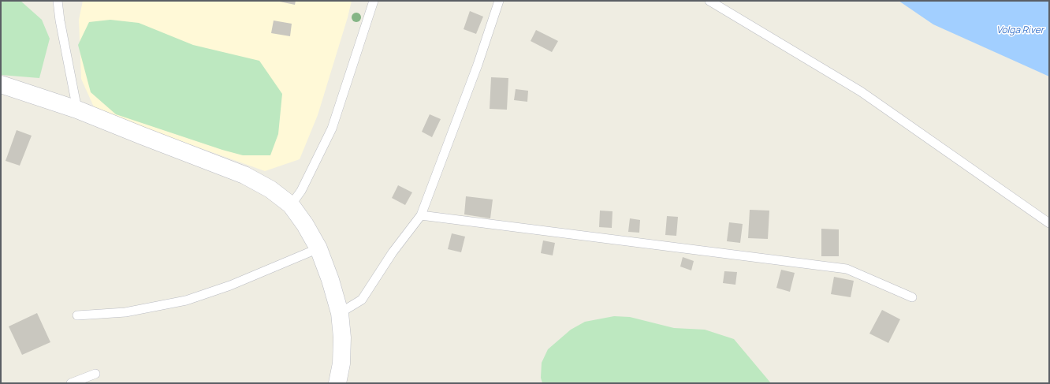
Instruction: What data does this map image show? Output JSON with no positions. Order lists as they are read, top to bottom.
{
  "water": ["Volga River"]
}
